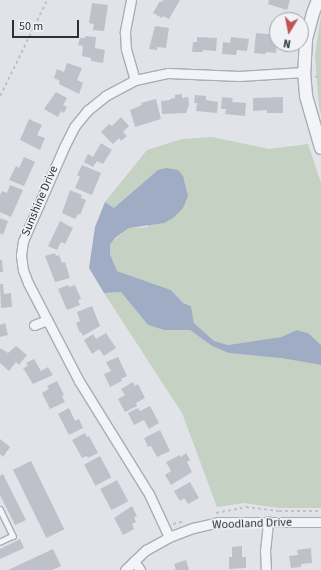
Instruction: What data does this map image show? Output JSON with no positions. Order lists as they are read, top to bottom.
{
  "streets": {
    "street": ["Sunshine Drive", "Woodland Drive"]
  },
  "crossings": [
    ["Sunshine Drive", "Woodland Drive"]
  ],
  "scale_bar": "50 m",
  "north": "bottom"
}
